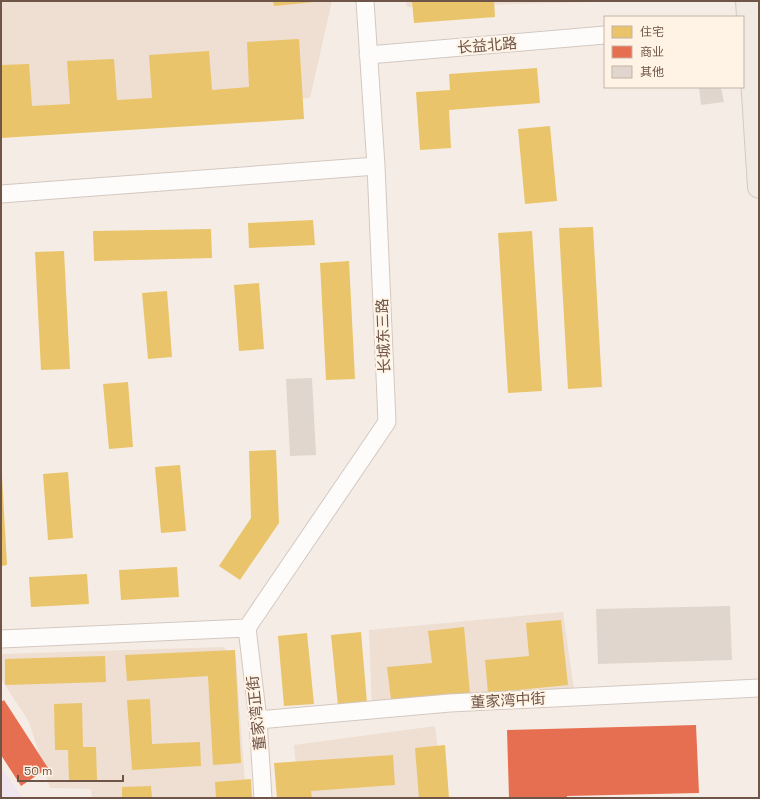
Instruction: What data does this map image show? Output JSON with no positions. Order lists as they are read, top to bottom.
{
  "streets": {
    "street": [
      "长益北路",
      "长城东三路",
      "董家湾中街",
      "董家湾正街"
    ]
  },
  "crossings": [
    ["长益北路", "长城东三路"],
    ["长城东三路", "董家湾正街"],
    ["董家湾中街", "董家湾正街"]
  ],
  "legend": ["住宅", "商业", "其他"],
  "scale_bar": "50 m"
}
